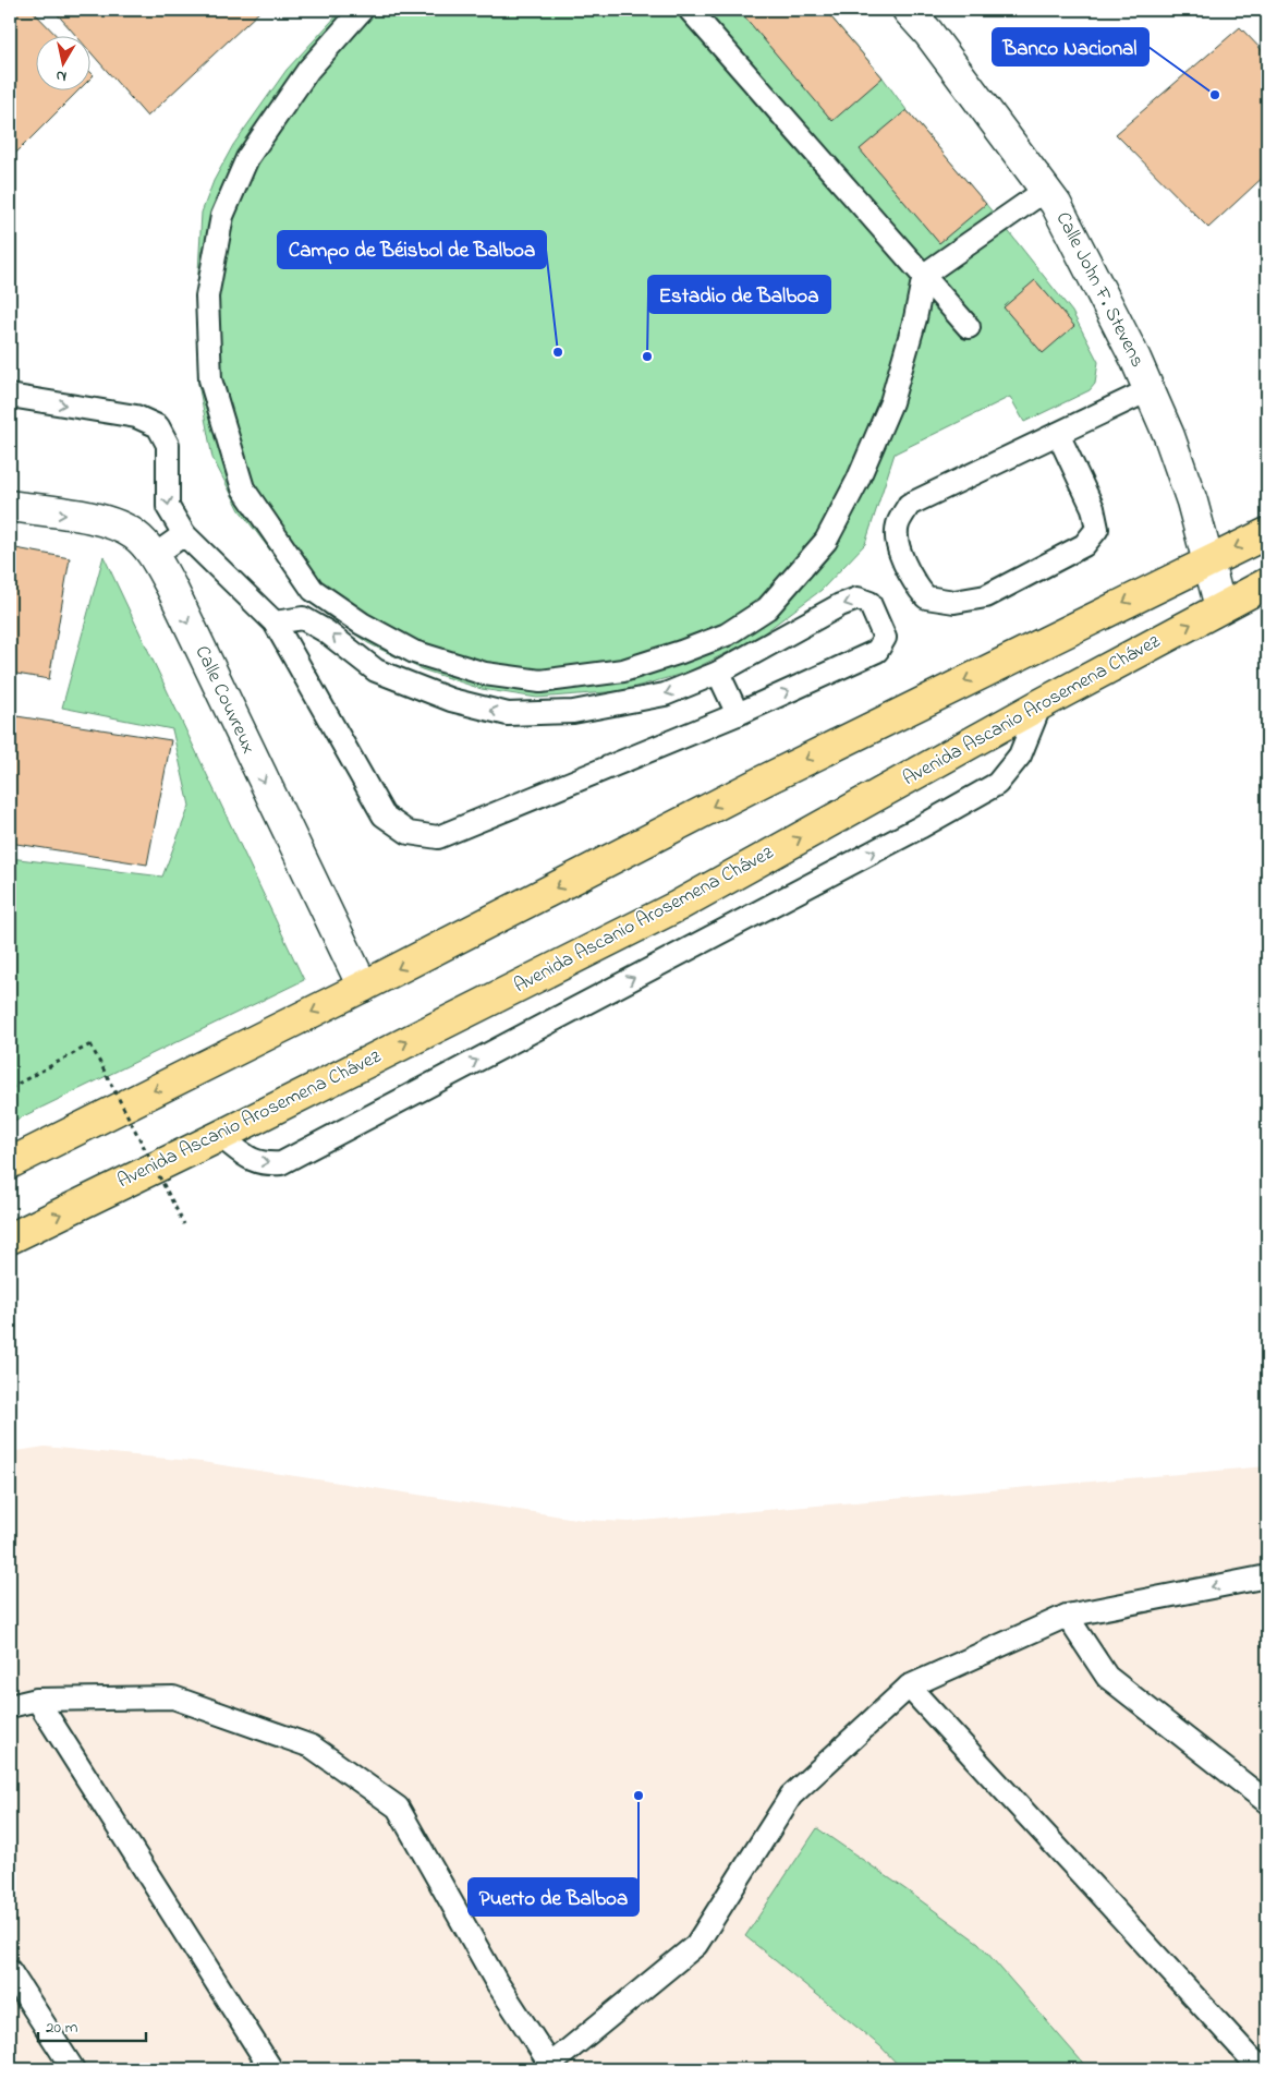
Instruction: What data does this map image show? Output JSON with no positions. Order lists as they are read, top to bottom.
{
  "streets": {
    "main road": ["Avenida Ascanio Arosemena Chávez"],
    "street": ["Calle John F. Stevens", "Calle Couvreux"]
  },
  "crossings": [
    ["Calle John F. Stevens", "Avenida Ascanio Arosemena Chávez"]
  ],
  "one_way": ["Calle Couvreux"],
  "places": [
    "Banco Nacional",
    "Campo de Béisbol de Balboa",
    "Estadio de Balboa",
    "Puerto de Balboa"
  ],
  "scale_bar": "20 m",
  "north": "bottom"
}
